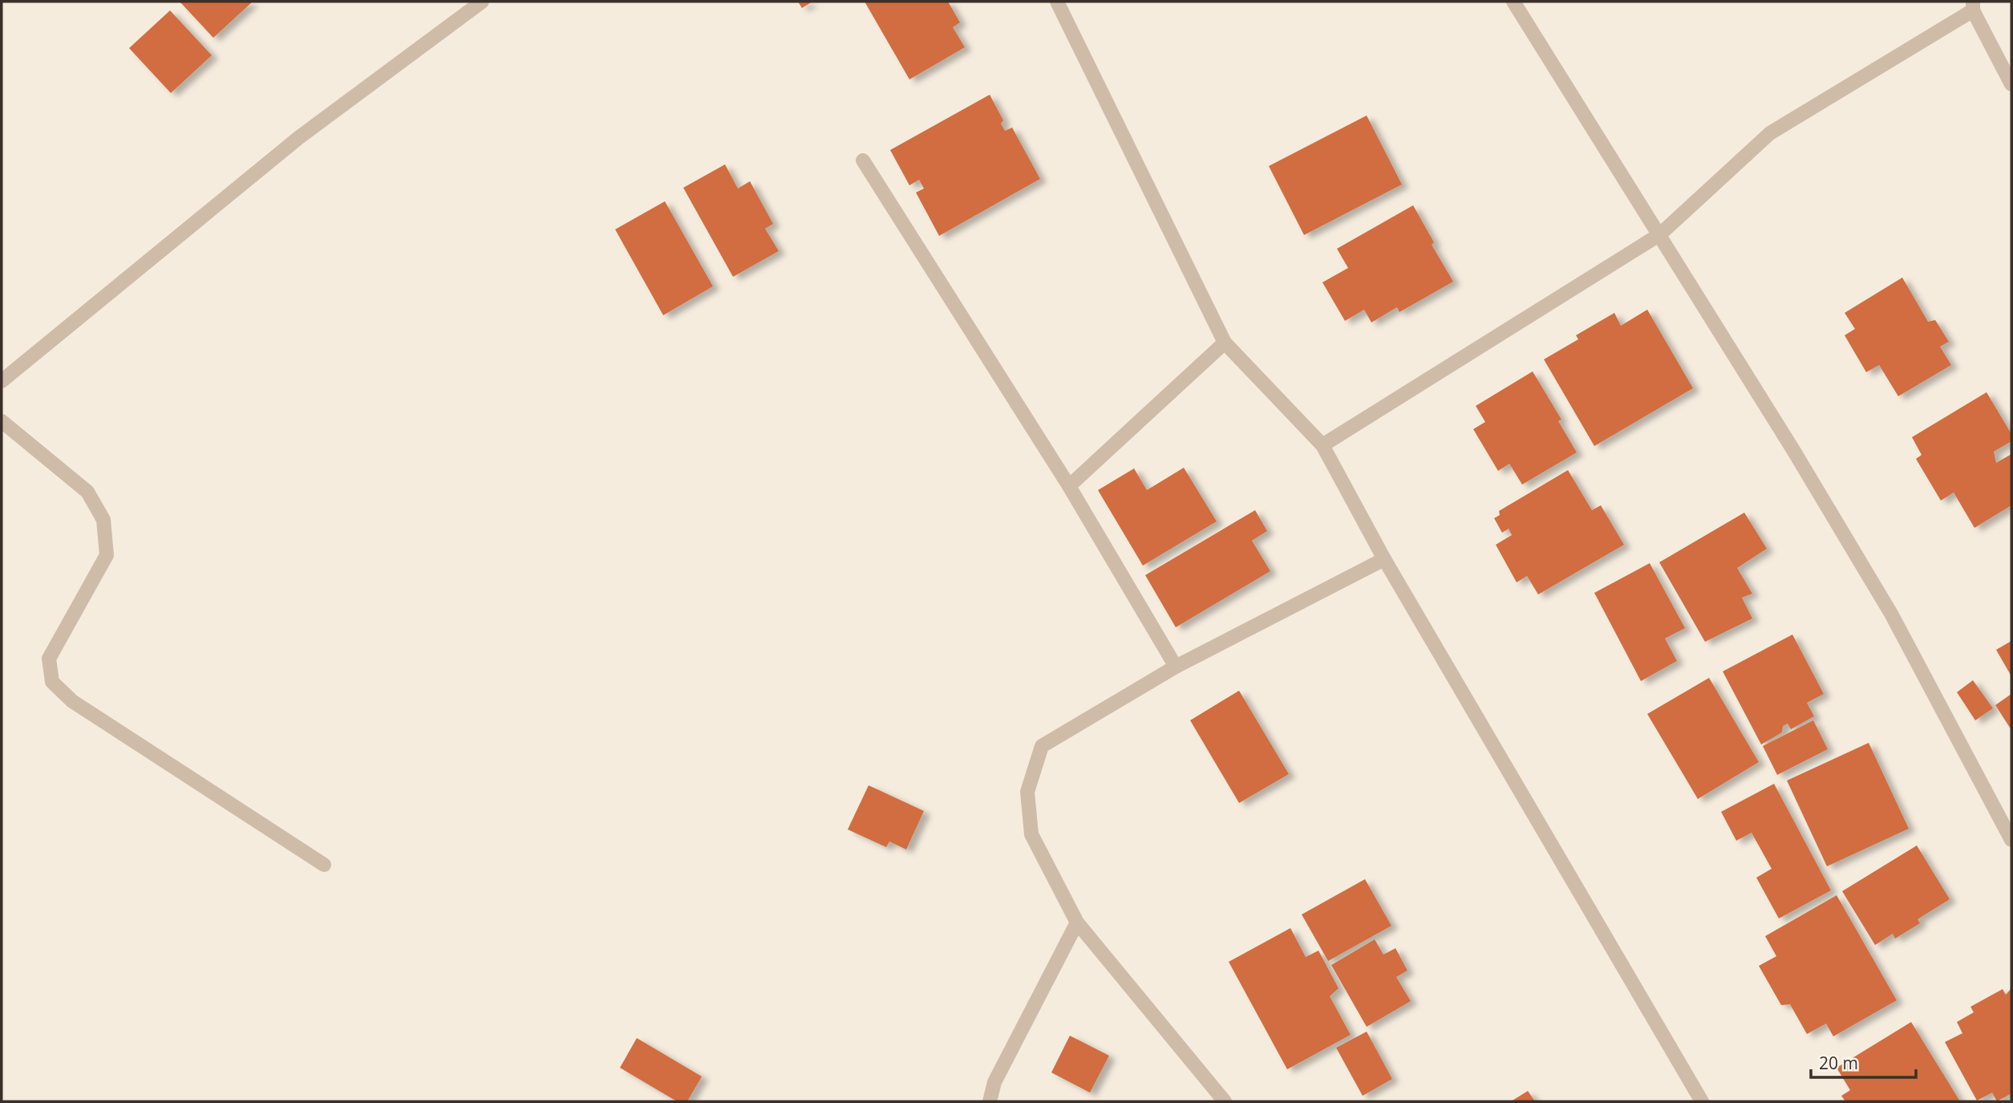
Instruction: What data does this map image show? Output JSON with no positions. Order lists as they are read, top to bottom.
{
  "scale_bar": "20 m"
}
